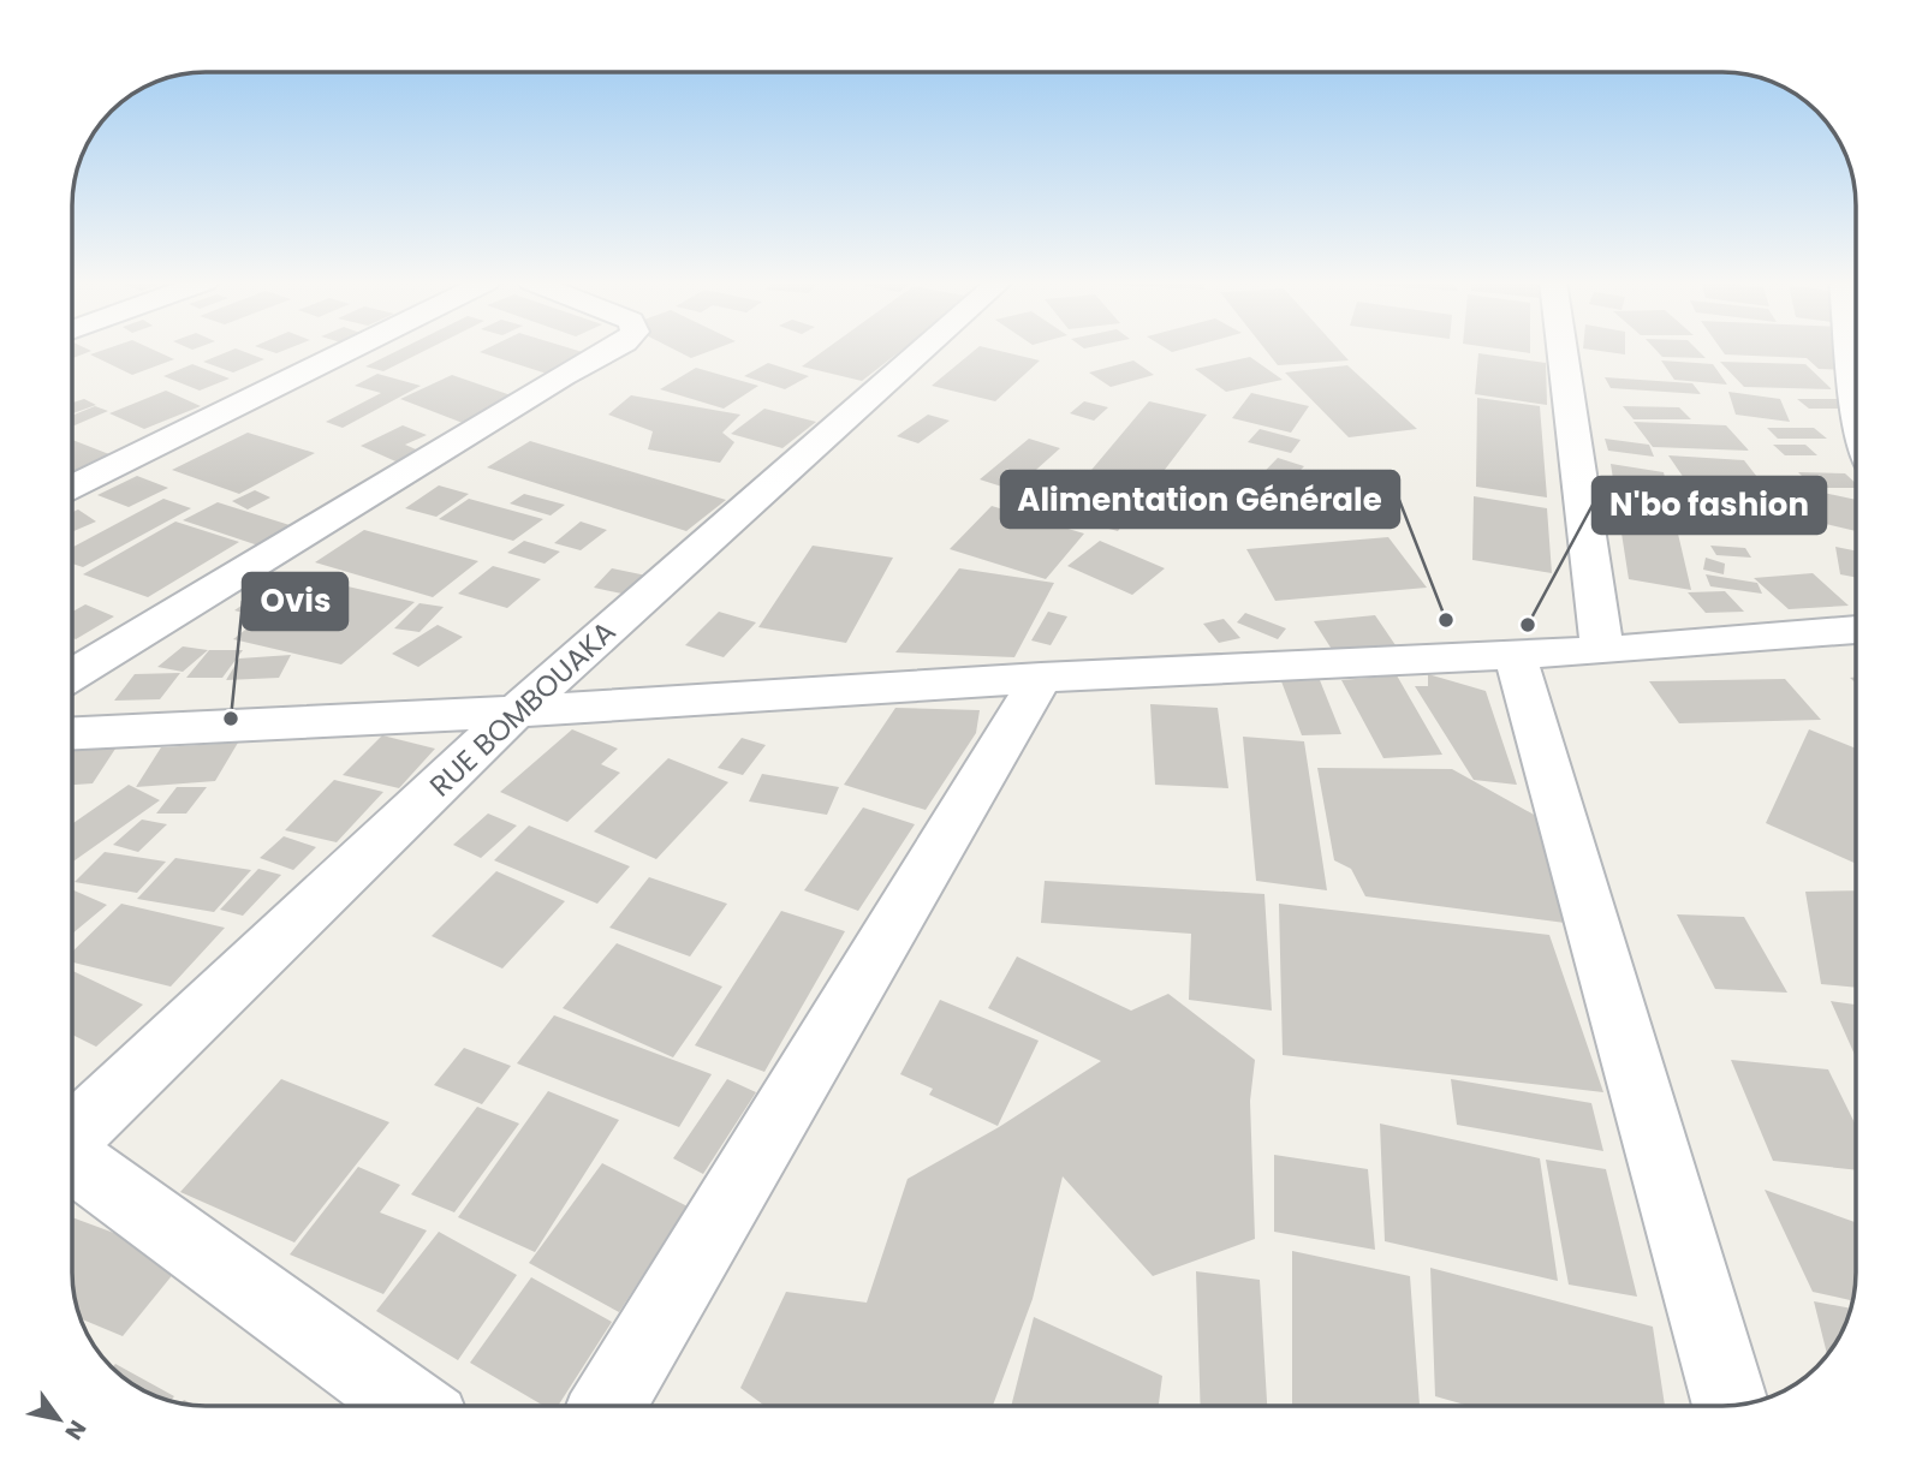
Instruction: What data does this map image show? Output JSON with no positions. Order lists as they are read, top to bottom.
{
  "streets": {
    "street": ["RUE BOMBOUAKA"]
  },
  "places": ["Alimentation Générale", "N'bo fashion", "Ovis"],
  "north": "bottom right"
}
